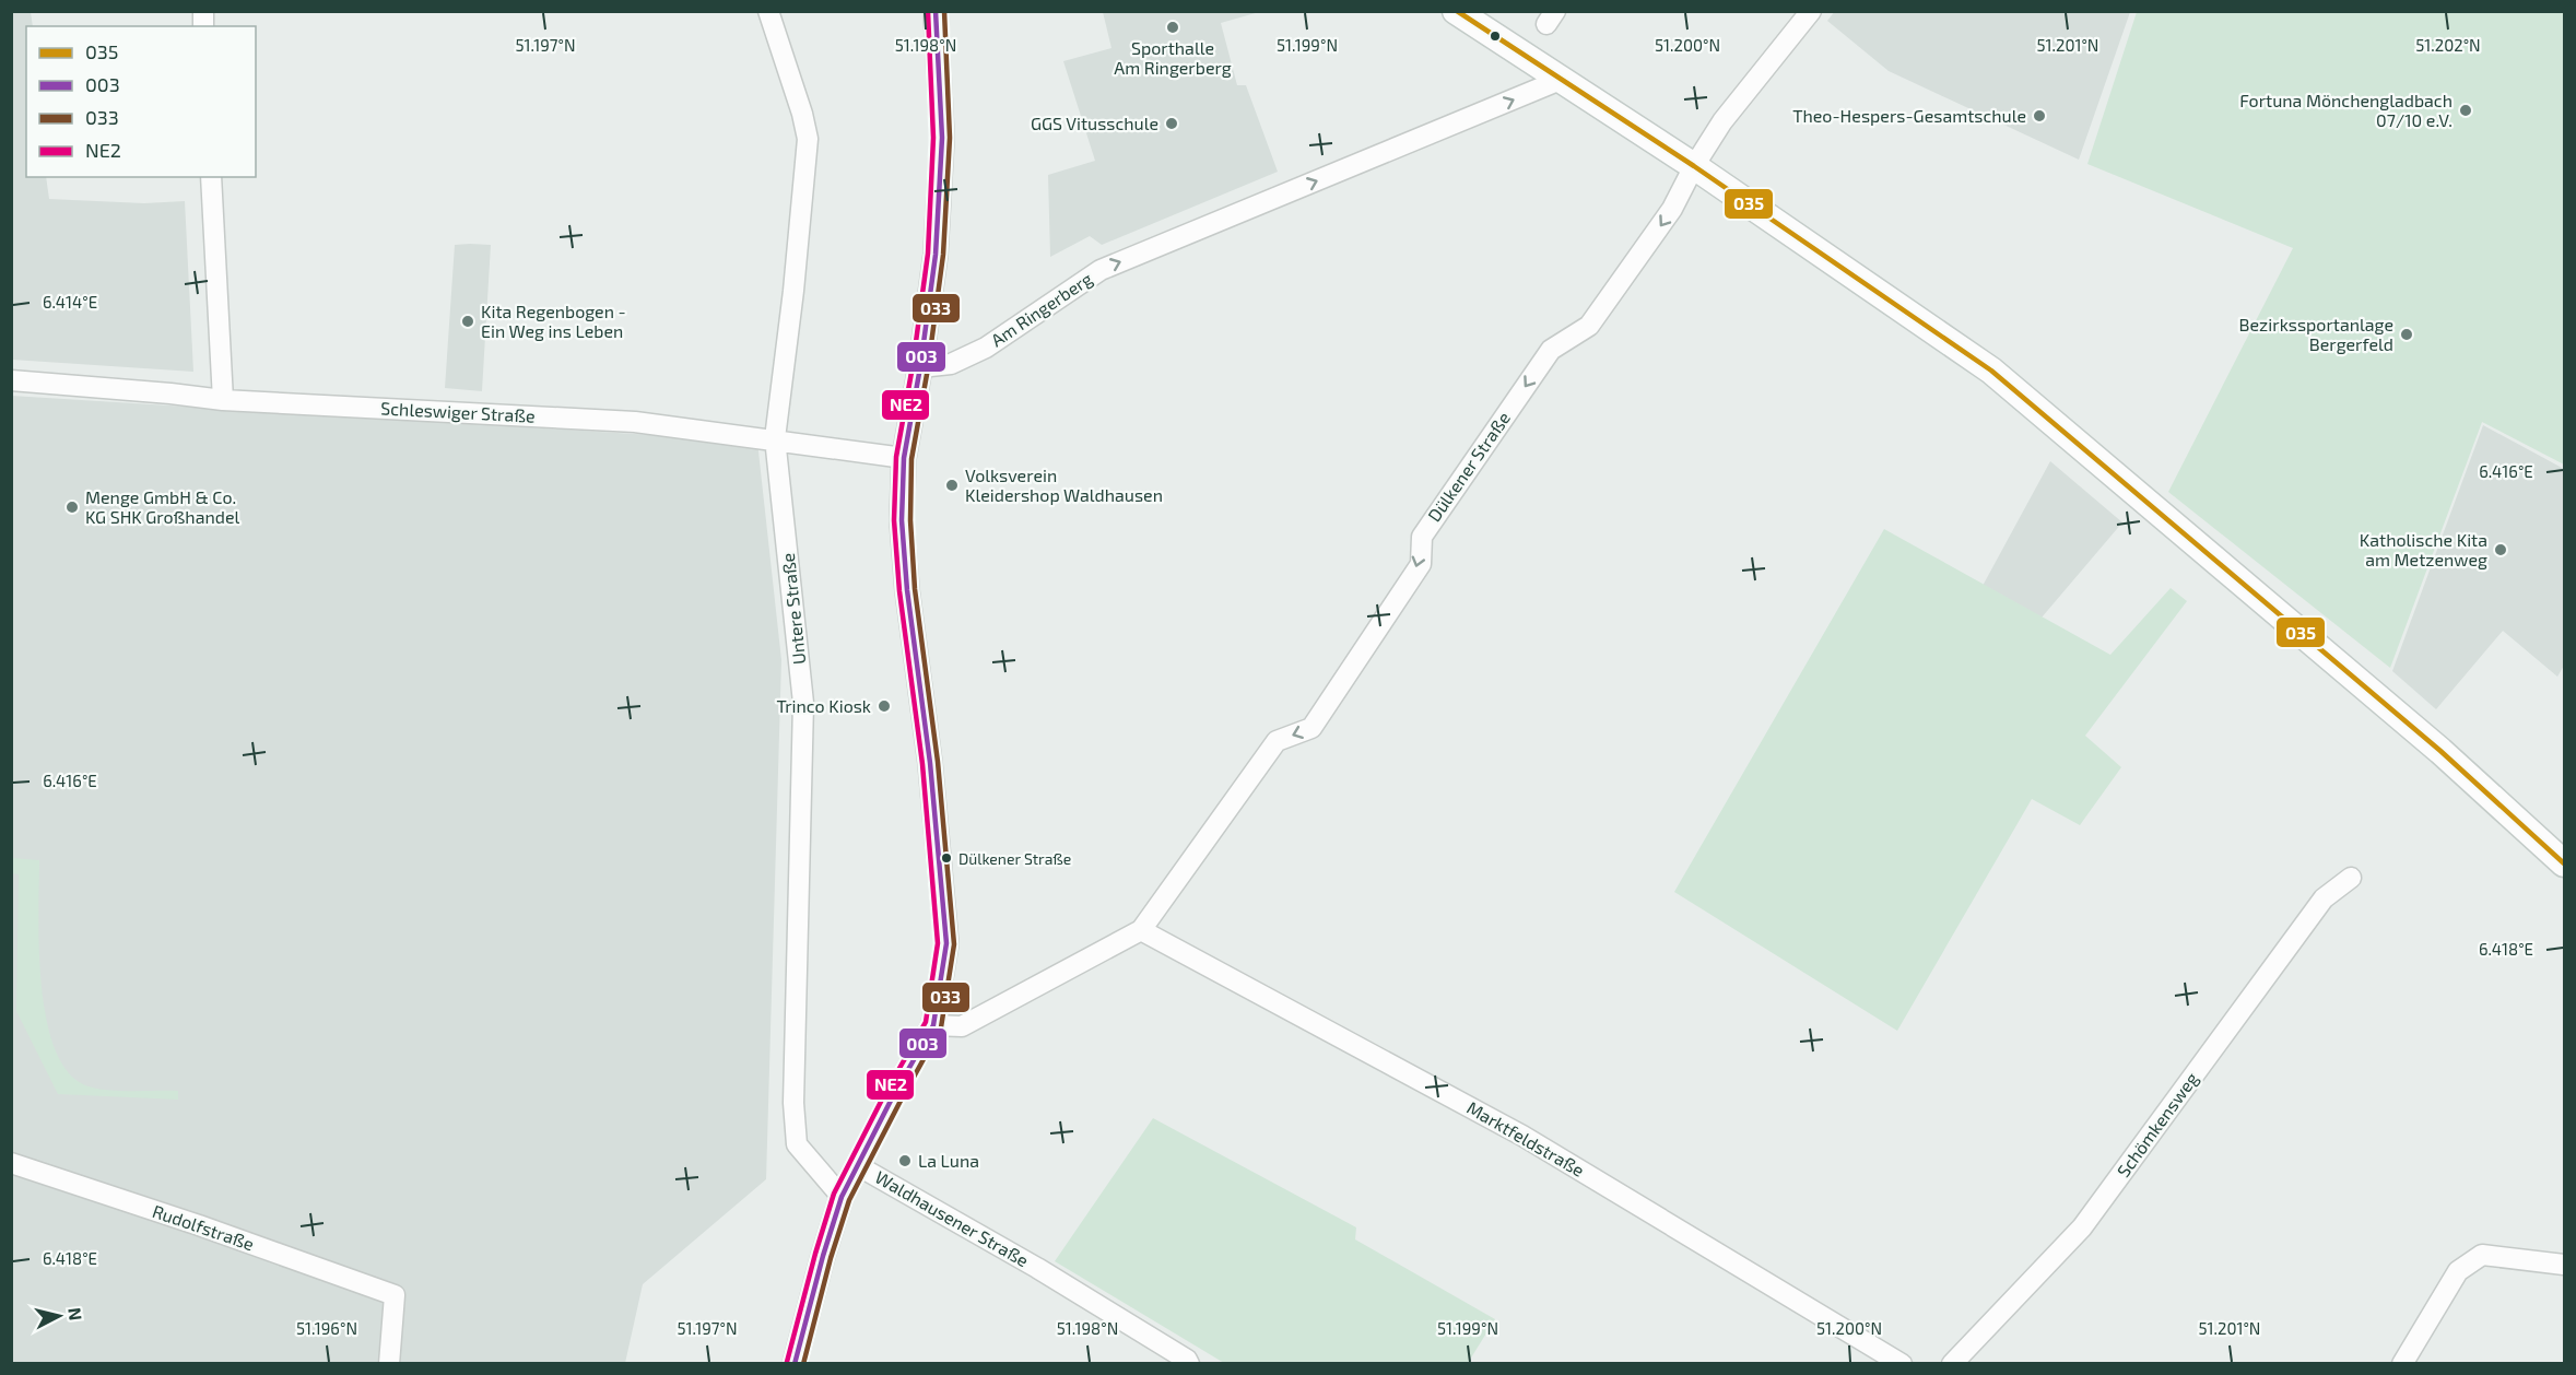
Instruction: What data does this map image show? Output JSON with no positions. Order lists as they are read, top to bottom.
{
  "streets": {
    "street": [
      "Am Ringerberg",
      "Schleswiger Straße",
      "Dülkener Straße",
      "Untere Straße",
      "Schömkensweg",
      "Marktfeldstraße",
      "Waldhausener Straße",
      "Rudolfstraße"
    ]
  },
  "crossings": [
    ["Schleswiger Straße", "Untere Straße"],
    ["Dülkener Straße", "Marktfeldstraße"],
    ["Untere Straße", "Waldhausener Straße"]
  ],
  "one_way": ["Am Ringerberg", "Dülkener Straße"],
  "places": [
    "Sporthalle Am Ringerberg",
    "Fortuna Mönchengladbach 07/10 e.V.",
    "Theo-Hespers-Gesamtschule",
    "GGS Vitusschule",
    "Kita Regenbogen - Ein Weg ins Leben",
    "Bezirkssportanlage Bergerfeld",
    "Volksverein Kleidershop Waldhausen",
    "Menge GmbH & Co. KG SHK Großhandel",
    "Katholische Kita am Metzenweg",
    "Trinco Kiosk",
    "Dülkener Straße",
    "La Luna"
  ],
  "lines": [
    "transit line 035",
    "transit line 003",
    "transit line 033",
    "transit line NE2"
  ],
  "legend": [
    "035",
    "003",
    "033",
    "NE2"
  ],
  "north": "right",
  "coordinates": [
    "51.197°N",
    "51.198°N",
    "51.199°N",
    "51.200°N",
    "51.201°N",
    "51.202°N",
    "6.414°E",
    "6.416°E",
    "6.418°E",
    "51.196°N"
  ]
}
